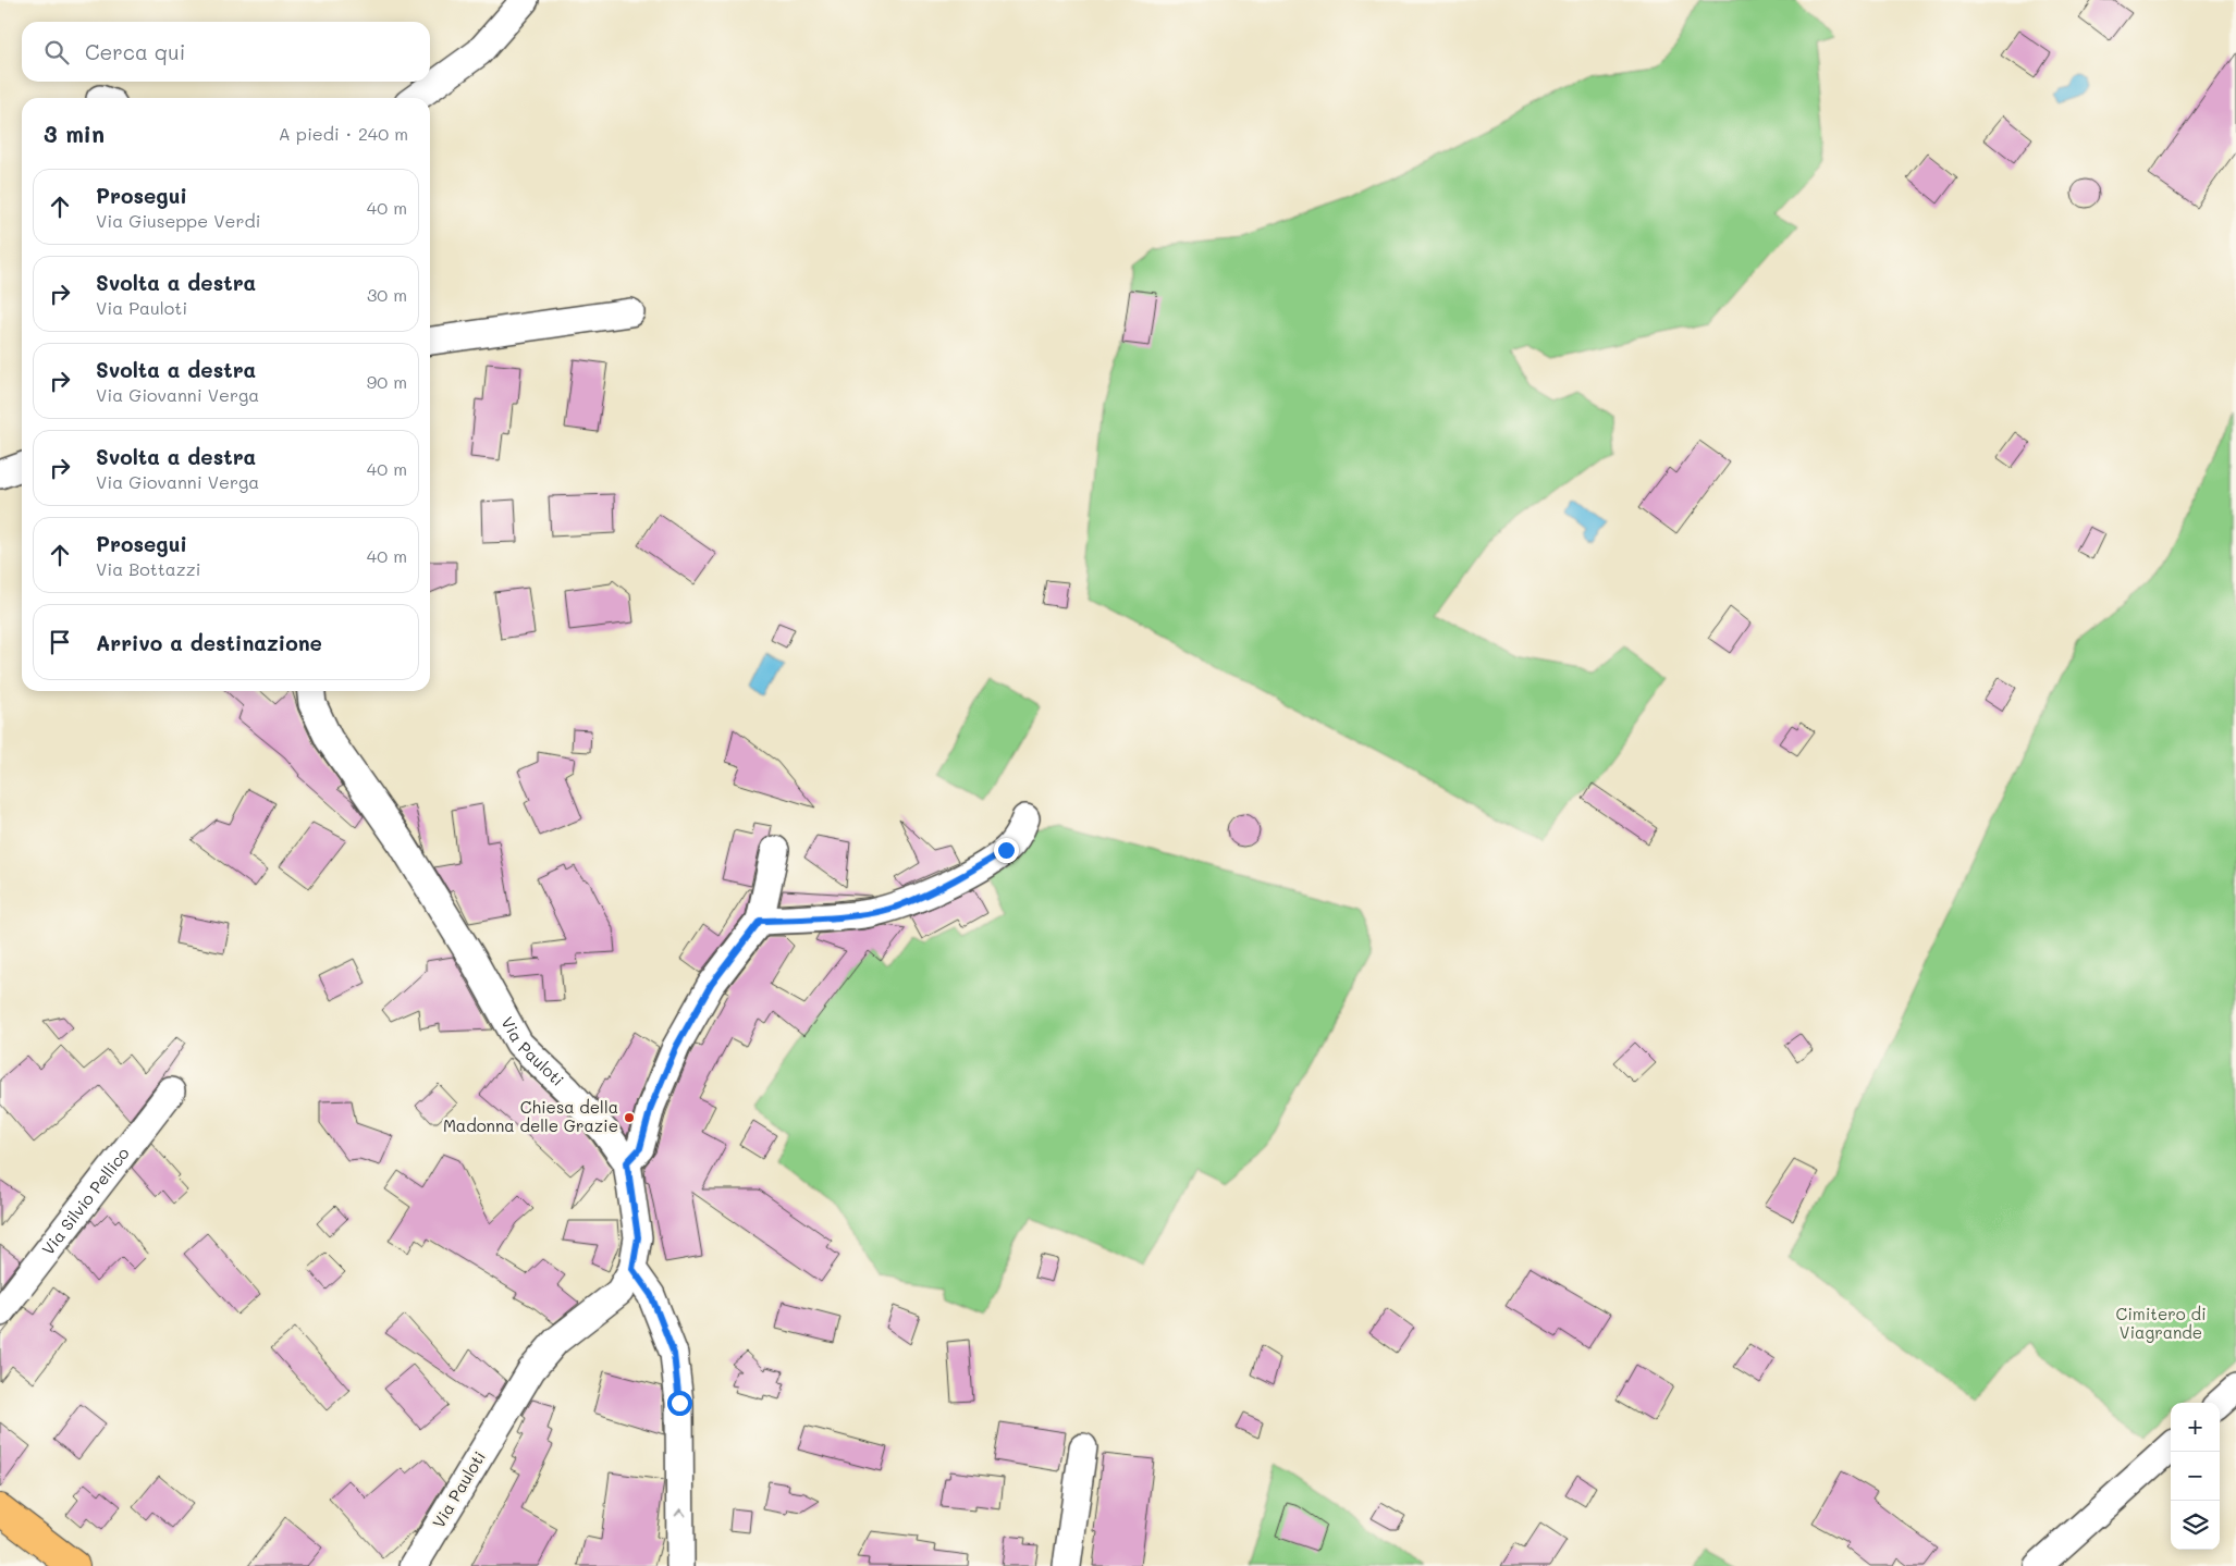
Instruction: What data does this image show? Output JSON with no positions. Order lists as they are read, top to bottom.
{
  "streets": {
    "street": ["Via Pauloti", "Via Silvio Pellico"]
  },
  "parks": ["Cimitero di Viagrande"],
  "places": ["Chiesa della Madonna delle Grazie"],
  "page": {
    "search": "Cerca qui",
    "heading": ["3 min", "A piedi · 240 m"],
    "list": [
      ["Prosegui", "Via Giuseppe Verdi", "40 m"],
      ["Svolta a destra", "Via Pauloti", "30 m"],
      ["Svolta a destra", "Via Giovanni Verga", "90 m"],
      ["Svolta a destra", "Via Giovanni Verga", "40 m"],
      ["Prosegui", "Via Bottazzi", "40 m"],
      "Arrivo a destinazione"
    ],
    "map_buttons": ["+", "−"]
  }
}
